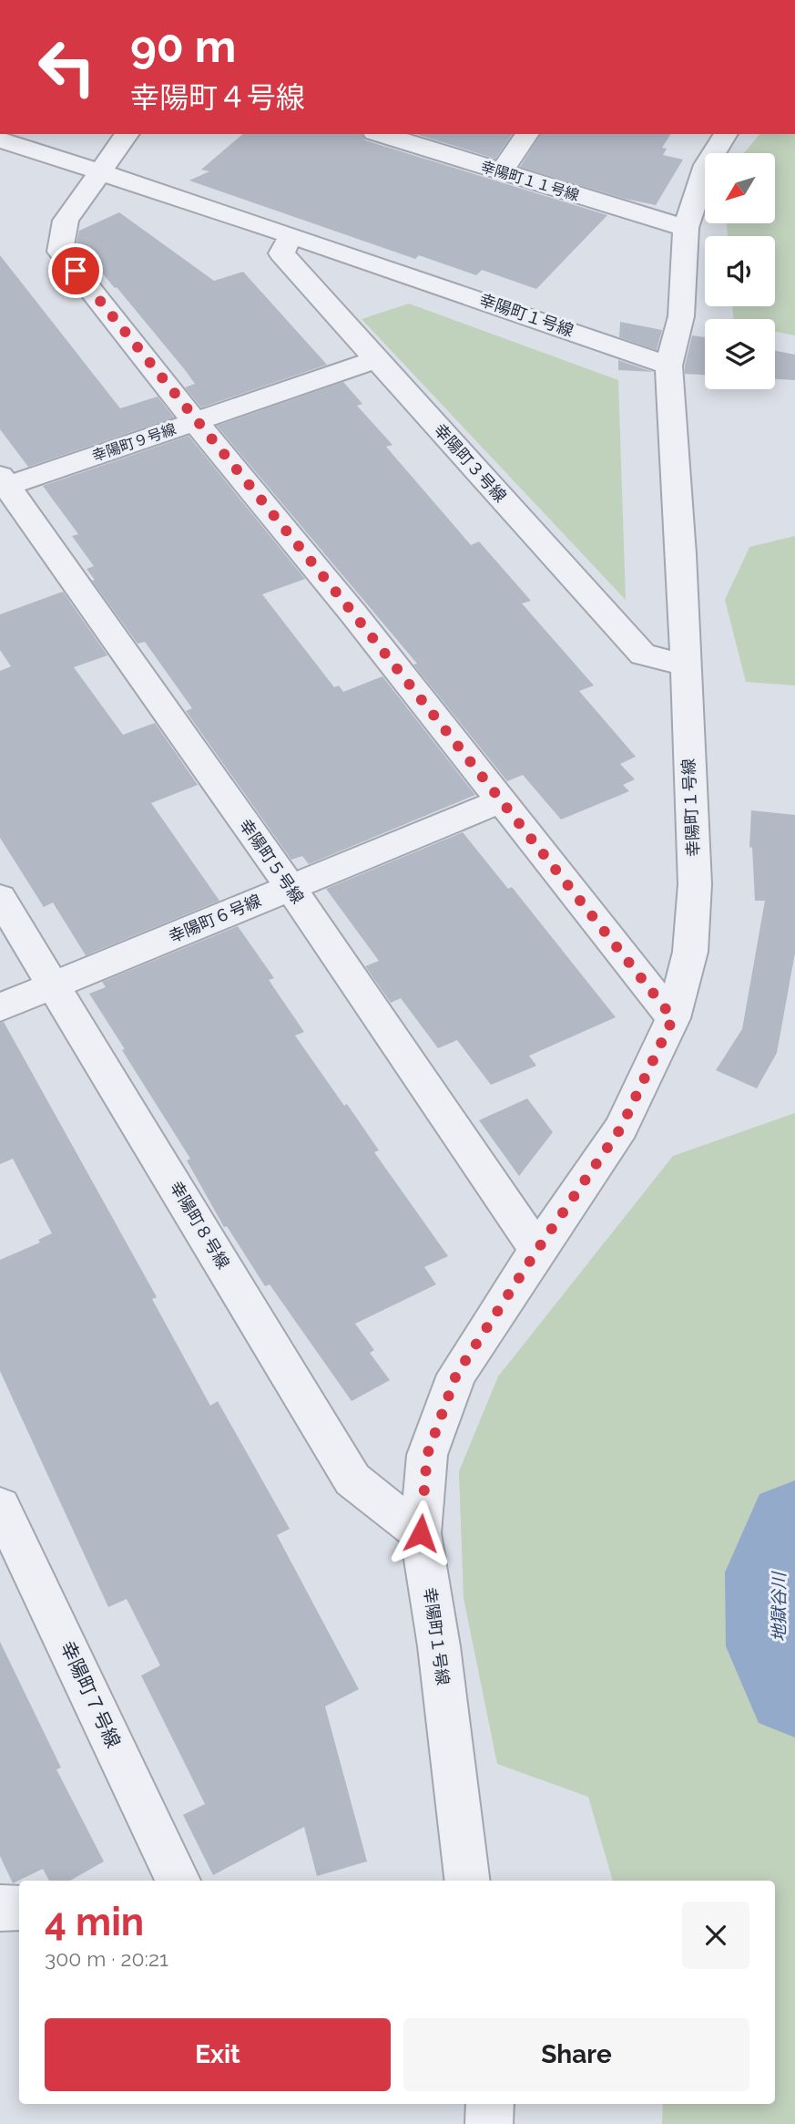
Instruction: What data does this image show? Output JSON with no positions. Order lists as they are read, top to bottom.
{
  "streets": {
    "street": [
      "幸陽町１１号線",
      "幸陽町１号線",
      "幸陽町９号線",
      "幸陽町３号線",
      "幸陽町５号線",
      "幸陽町６号線",
      "幸陽町８号線",
      "幸陽町７号線"
    ]
  },
  "crossings": [
    ["幸陽町１号線", "幸陽町３号線"],
    ["幸陽町１号線", "幸陽町５号線"],
    ["幸陽町１号線", "幸陽町８号線"],
    ["幸陽町９号線", "幸陽町３号線"],
    ["幸陽町９号線", "幸陽町５号線"],
    ["幸陽町５号線", "幸陽町６号線"],
    ["幸陽町６号線", "幸陽町８号線"]
  ],
  "water": ["地獄谷川"],
  "north": "bottom left",
  "page": {
    "turn": ["90 m", "幸陽町４号線"],
    "heading": ["4 min", "300 m · 20:21"],
    "buttons": ["Exit", "Share"]
  }
}
